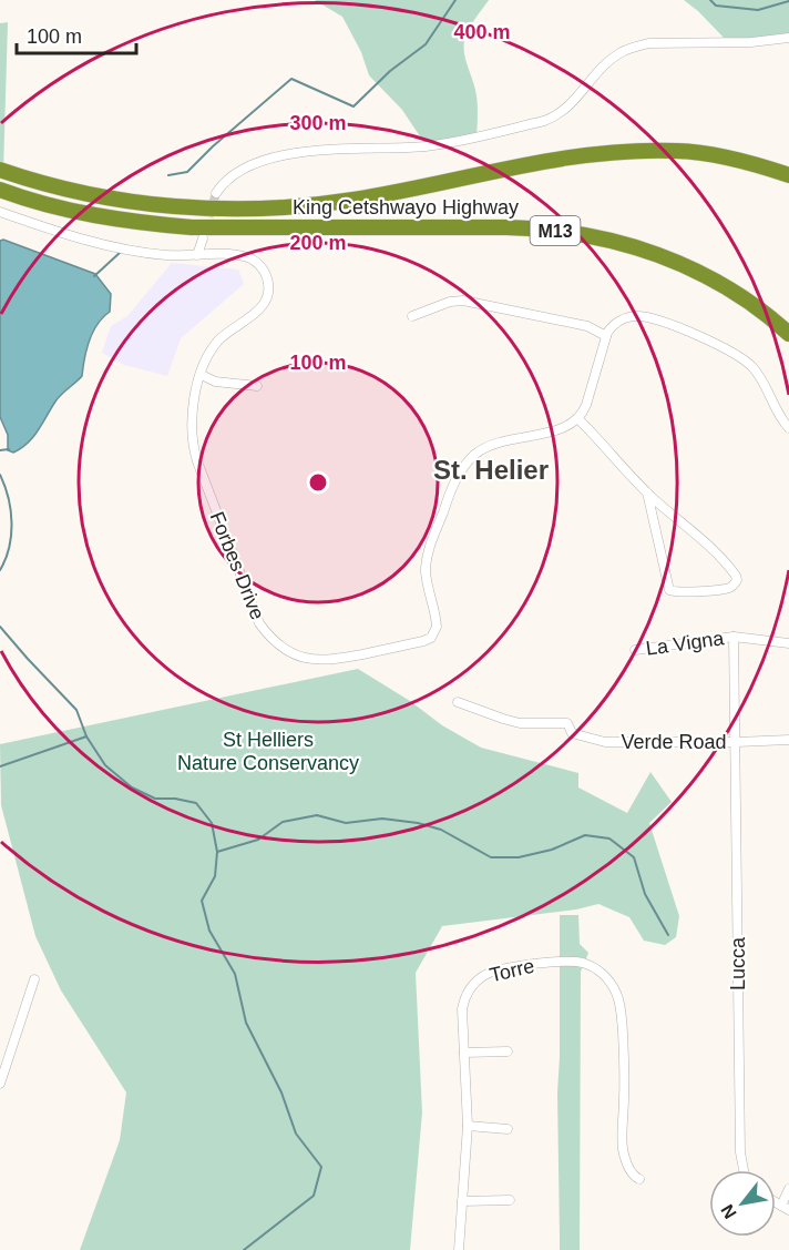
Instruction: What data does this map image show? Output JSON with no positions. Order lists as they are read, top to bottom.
{
  "streets": {
    "highway": ["King Cetshwayo Highway", "M13"],
    "street": [
      "Forbes Drive",
      "La Vigna",
      "Verde Road",
      "Lucca",
      "Torre"
    ]
  },
  "crossings": [
    ["La Vigna", "Verde Road"],
    ["La Vigna", "Lucca"],
    ["Verde Road", "Lucca"]
  ],
  "districts": ["St. Helier"],
  "parks": ["St Helliers Nature Conservancy"],
  "scale_bar": "100 m",
  "north": "bottom left",
  "rings": [
    "400 m",
    "300 m",
    "200 m",
    "100 m"
  ]
}
